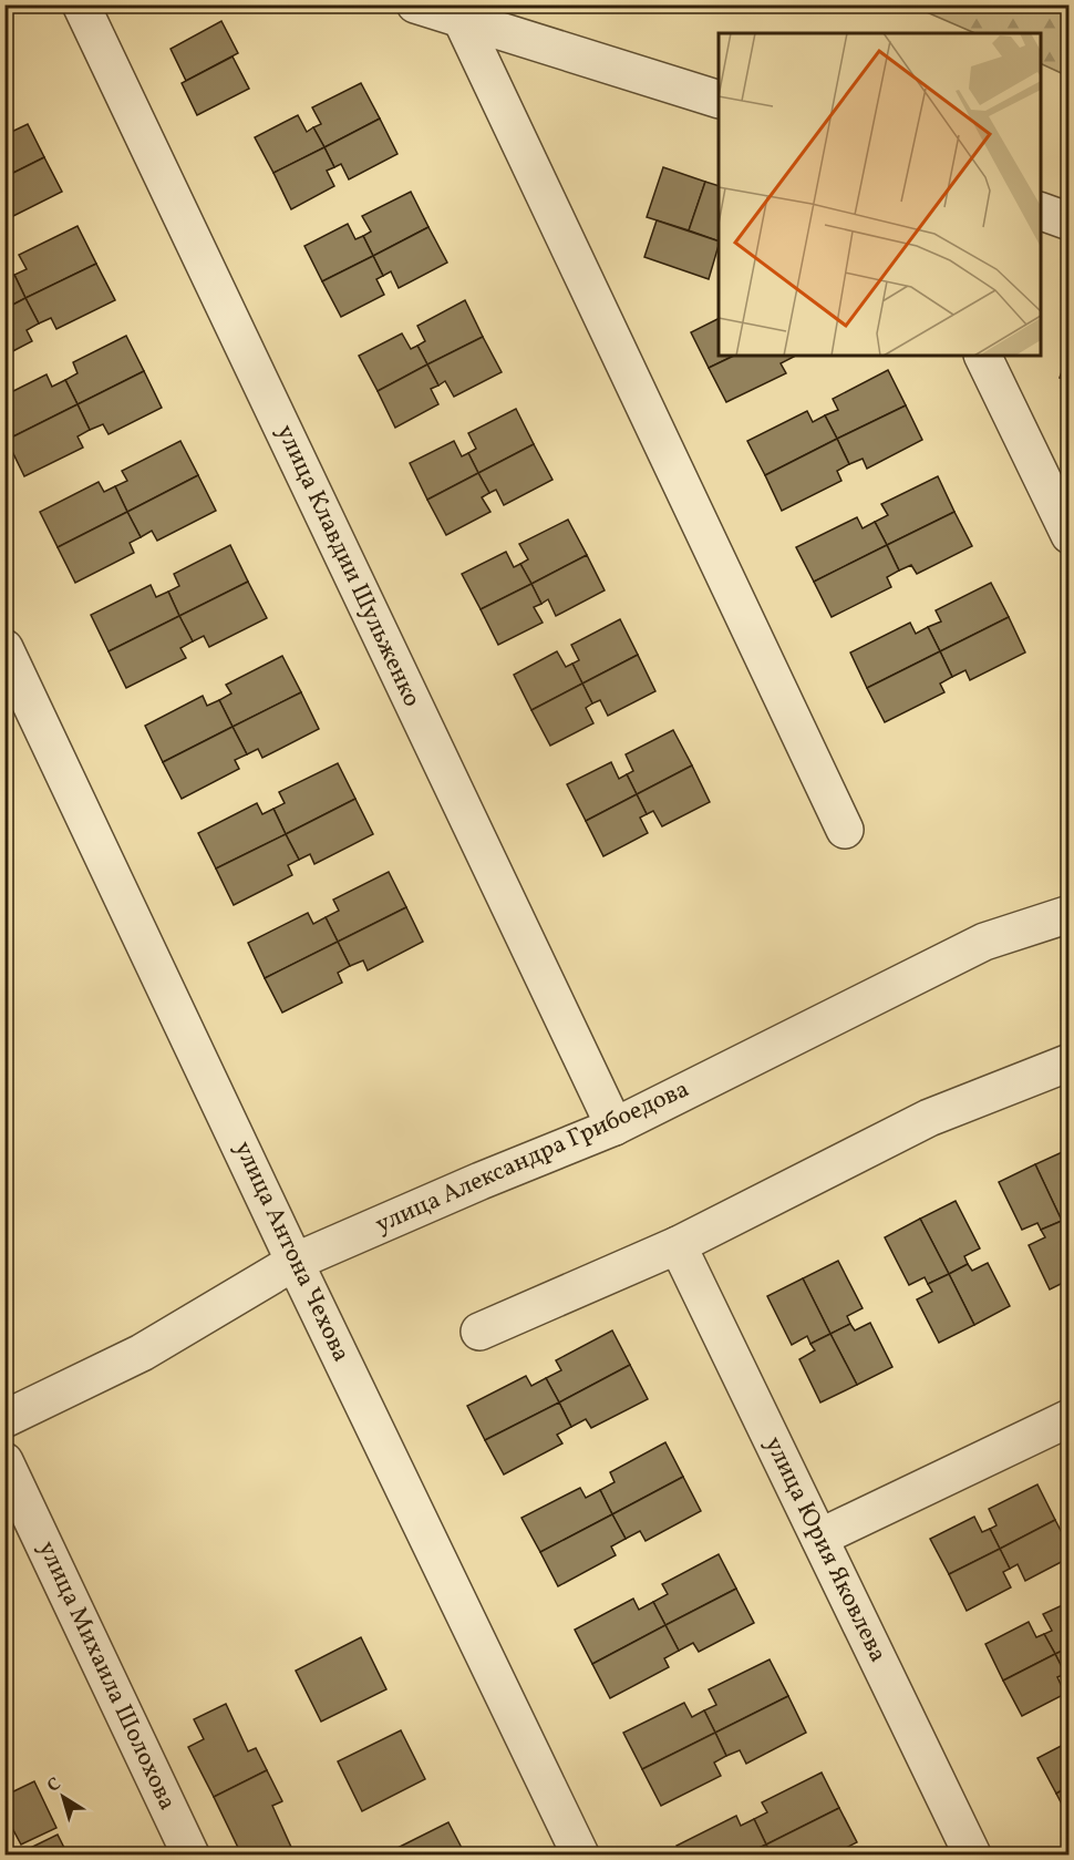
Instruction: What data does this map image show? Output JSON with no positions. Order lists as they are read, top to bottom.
{
  "streets": {
    "street": [
      "улица Клавдии Шульженко",
      "улица Александра Грибоедова",
      "улица Антона Чехова",
      "улица Юрия Яковлева",
      "улица Михаила Шолохова"
    ]
  },
  "crossings": [
    ["улица Клавдии Шульженко", "улица Александра Грибоедова"],
    ["улица Александра Грибоедова", "улица Антона Чехова"]
  ],
  "north": "top left"
}
